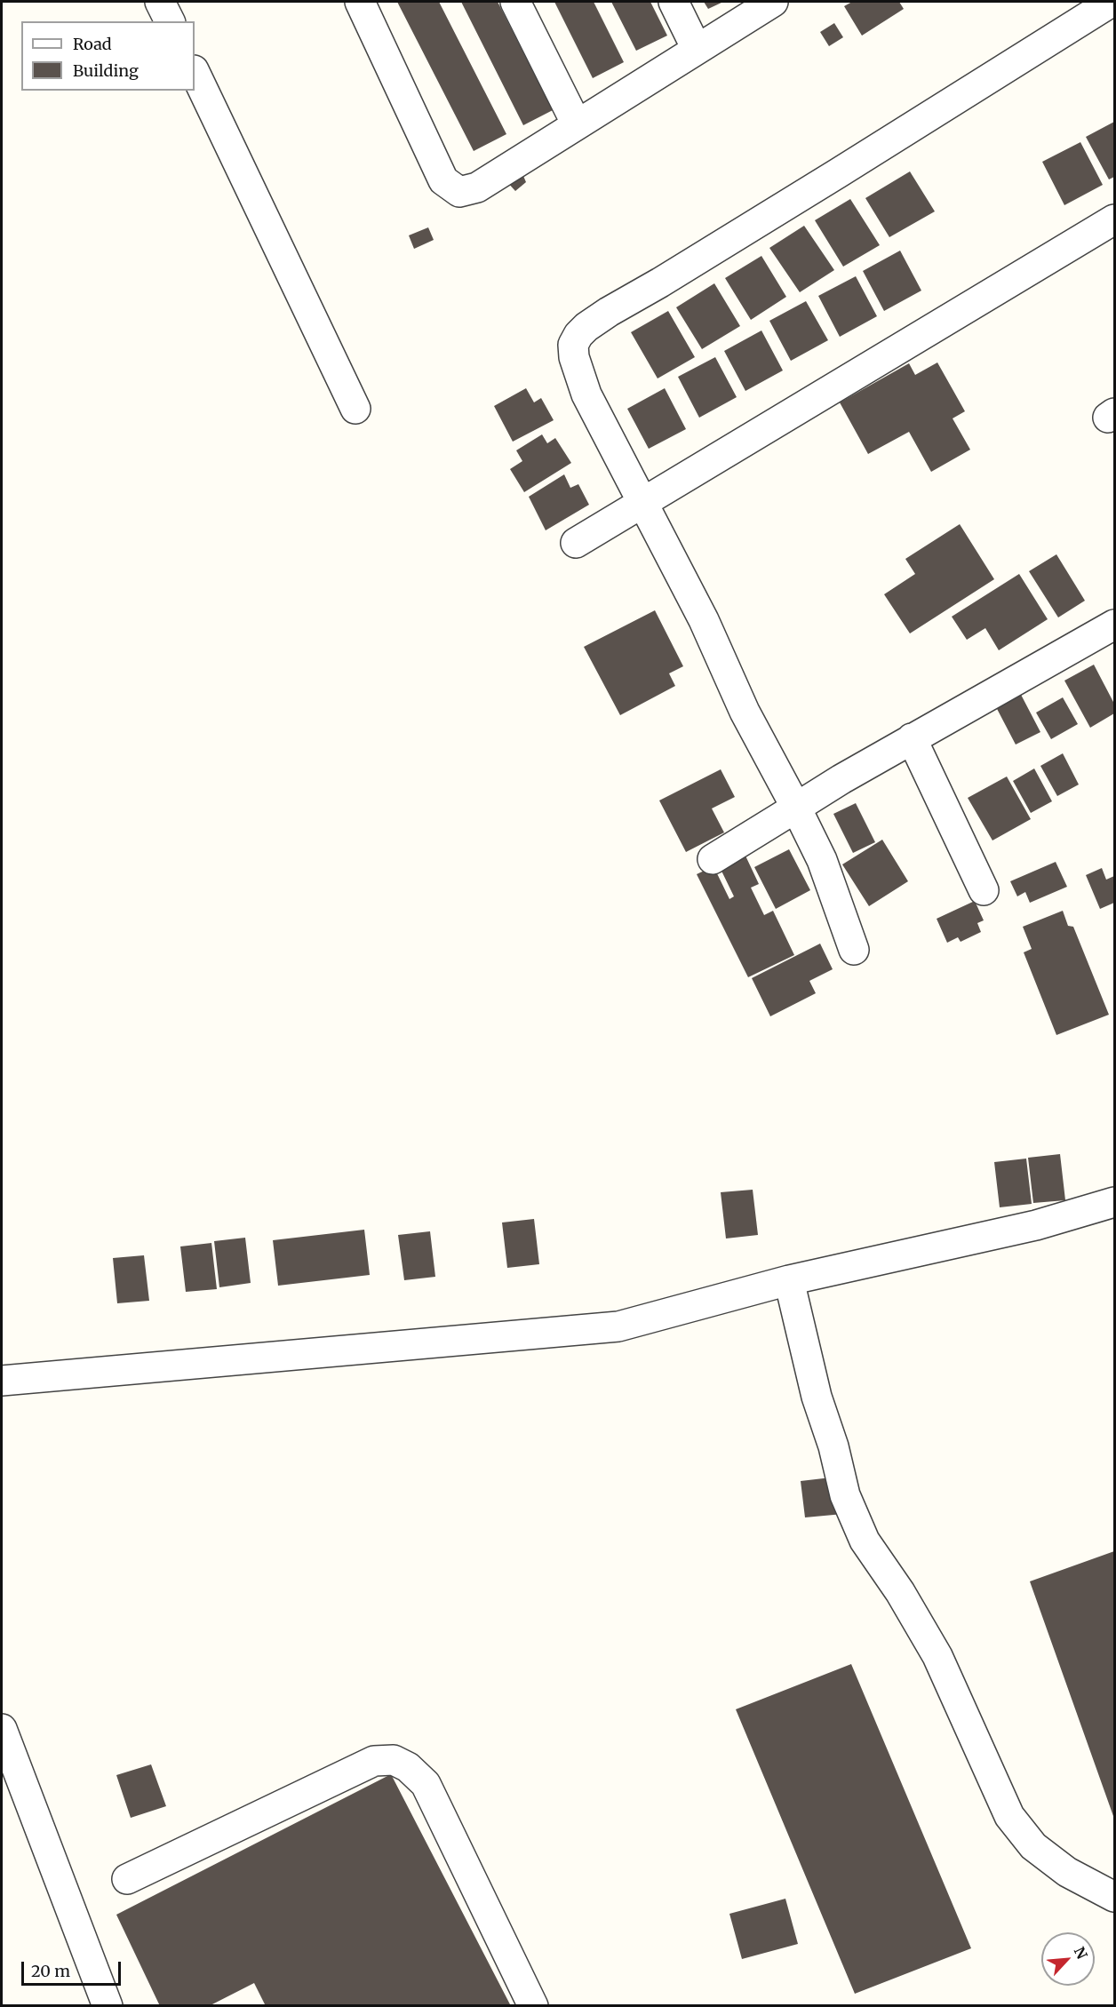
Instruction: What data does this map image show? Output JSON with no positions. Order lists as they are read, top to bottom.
{
  "legend": ["Road", "Building"],
  "scale_bar": "20 m",
  "north": "top right"
}
